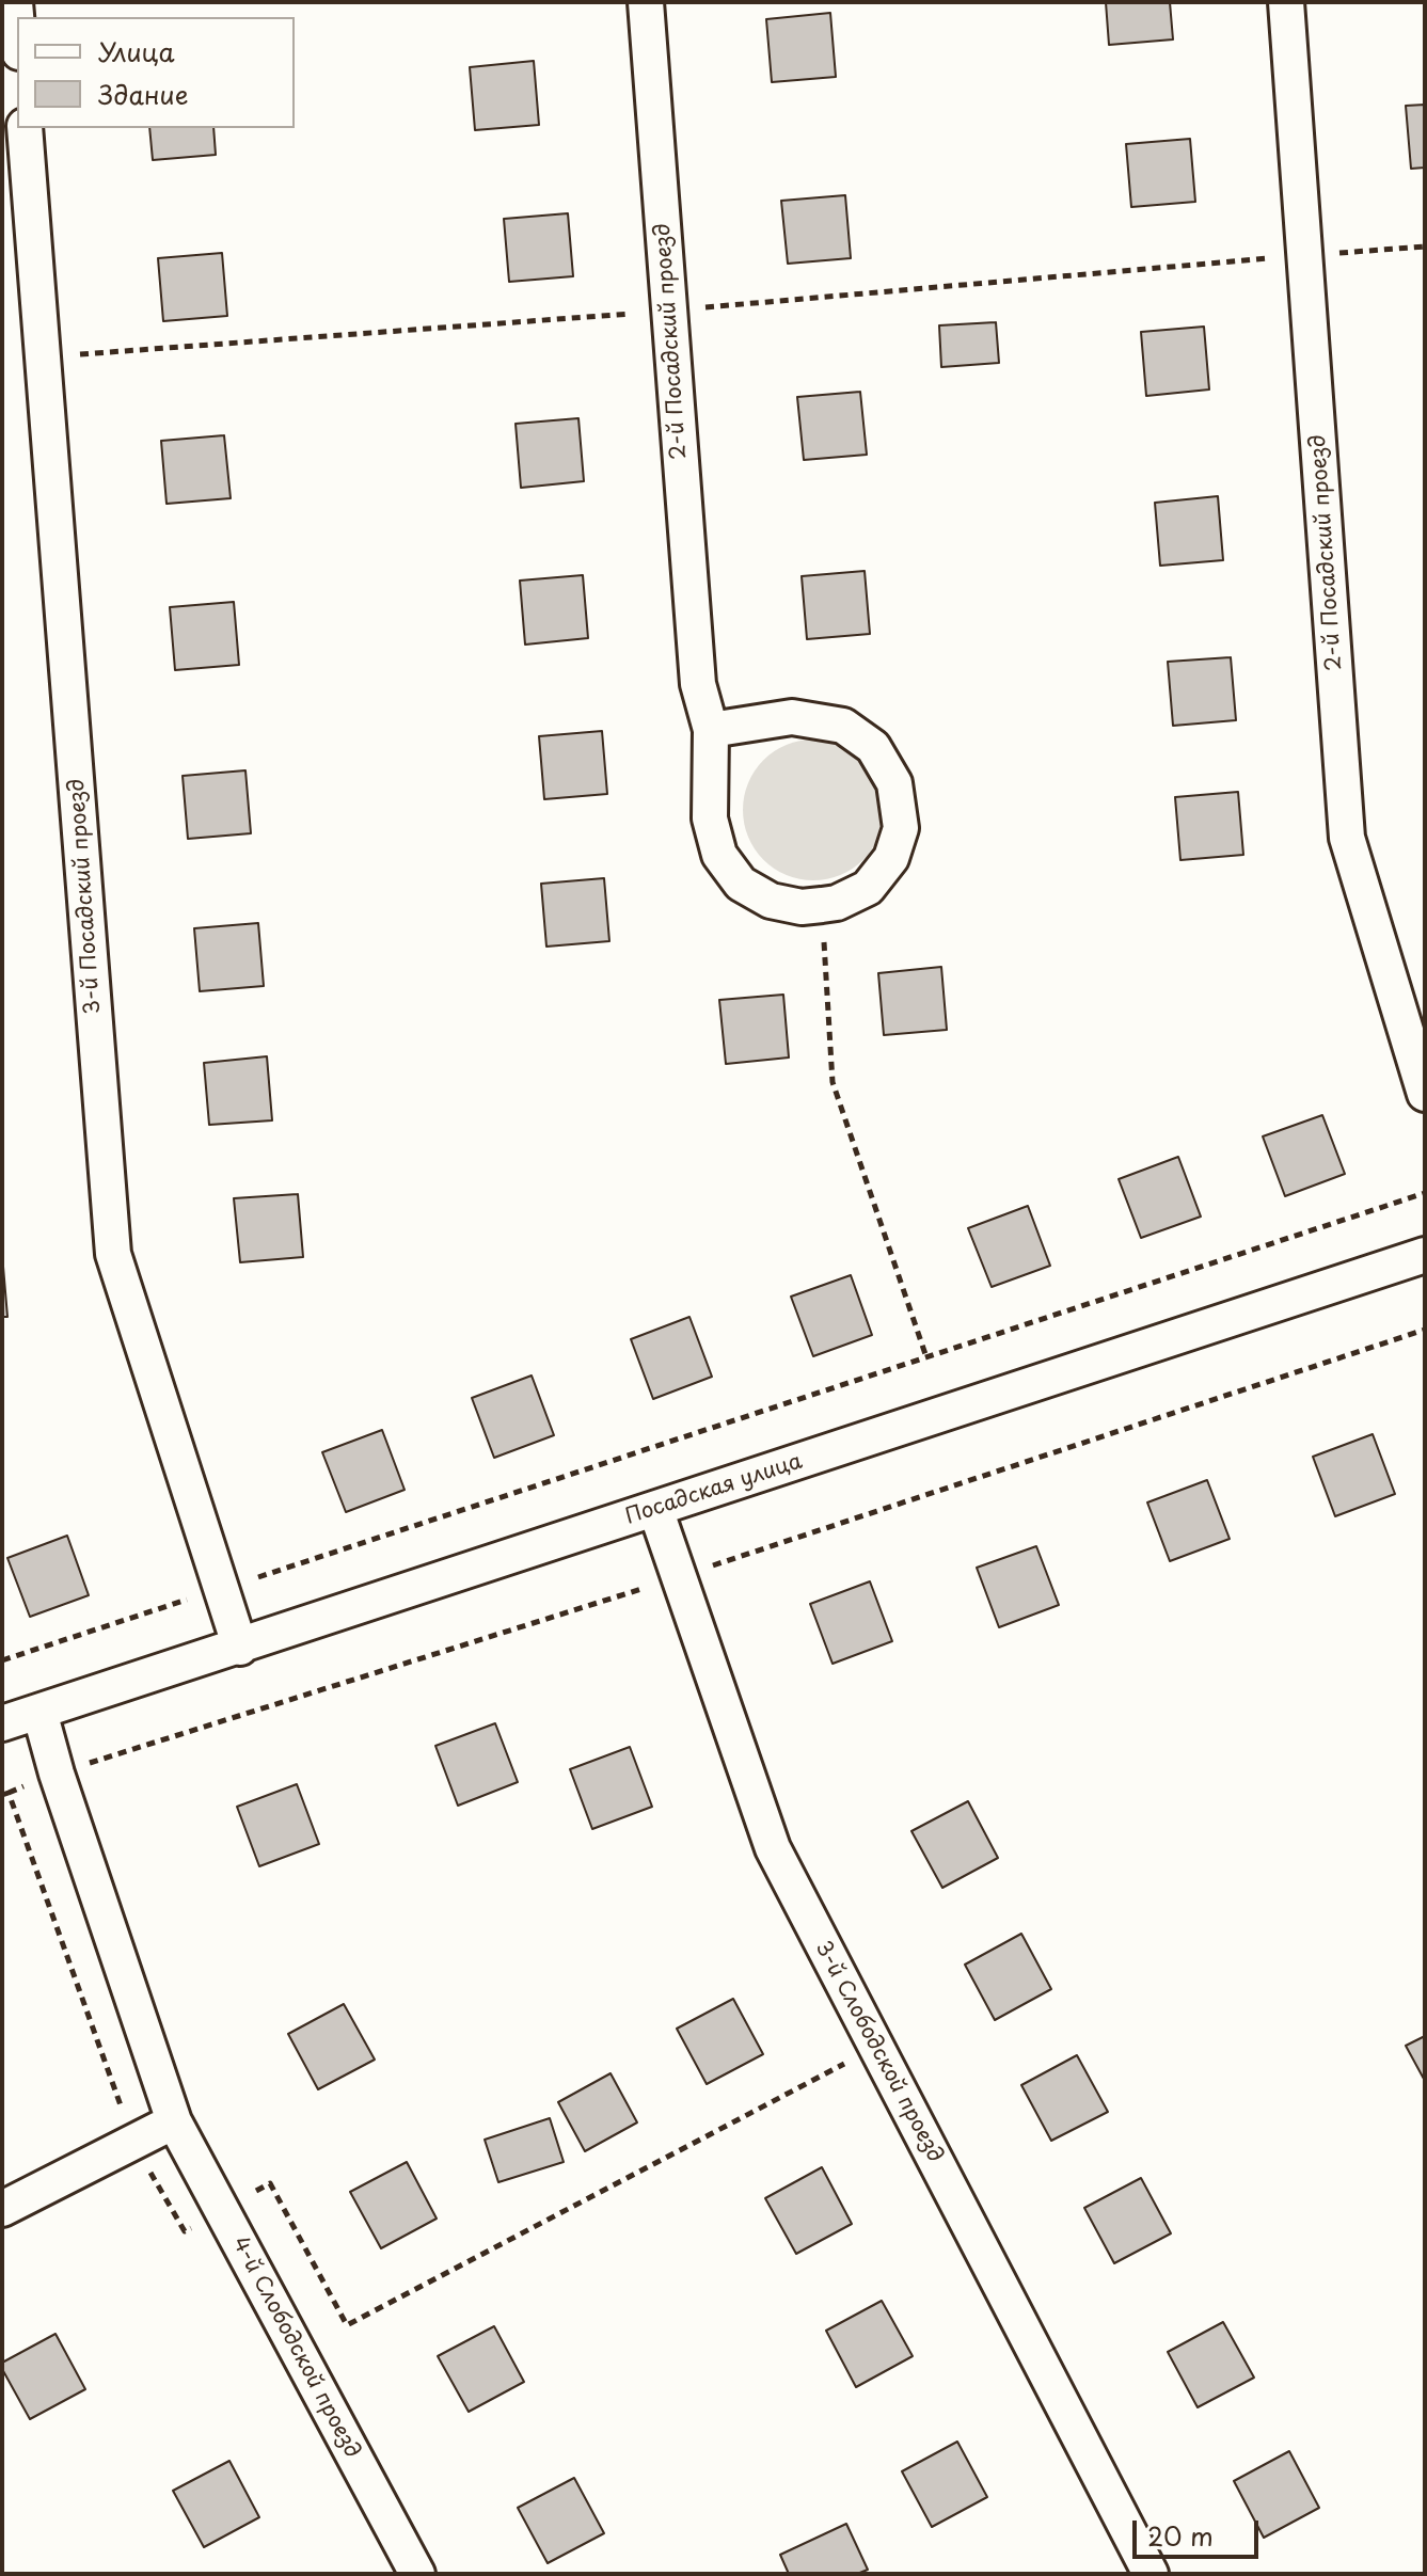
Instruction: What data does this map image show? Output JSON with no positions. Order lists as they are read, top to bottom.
{
  "streets": {
    "street": [
      "2-й Посадский проезд",
      "3-й Посадский проезд",
      "Посадская улица",
      "3-й Слободской проезд",
      "4-й Слободской проезд"
    ]
  },
  "crossings": [
    ["3-й Посадский проезд", "Посадская улица"],
    ["Посадская улица", "3-й Слободской проезд"],
    ["Посадская улица", "4-й Слободской проезд"]
  ],
  "legend": ["Улица", "Здание"],
  "scale_bar": "20 m"
}
